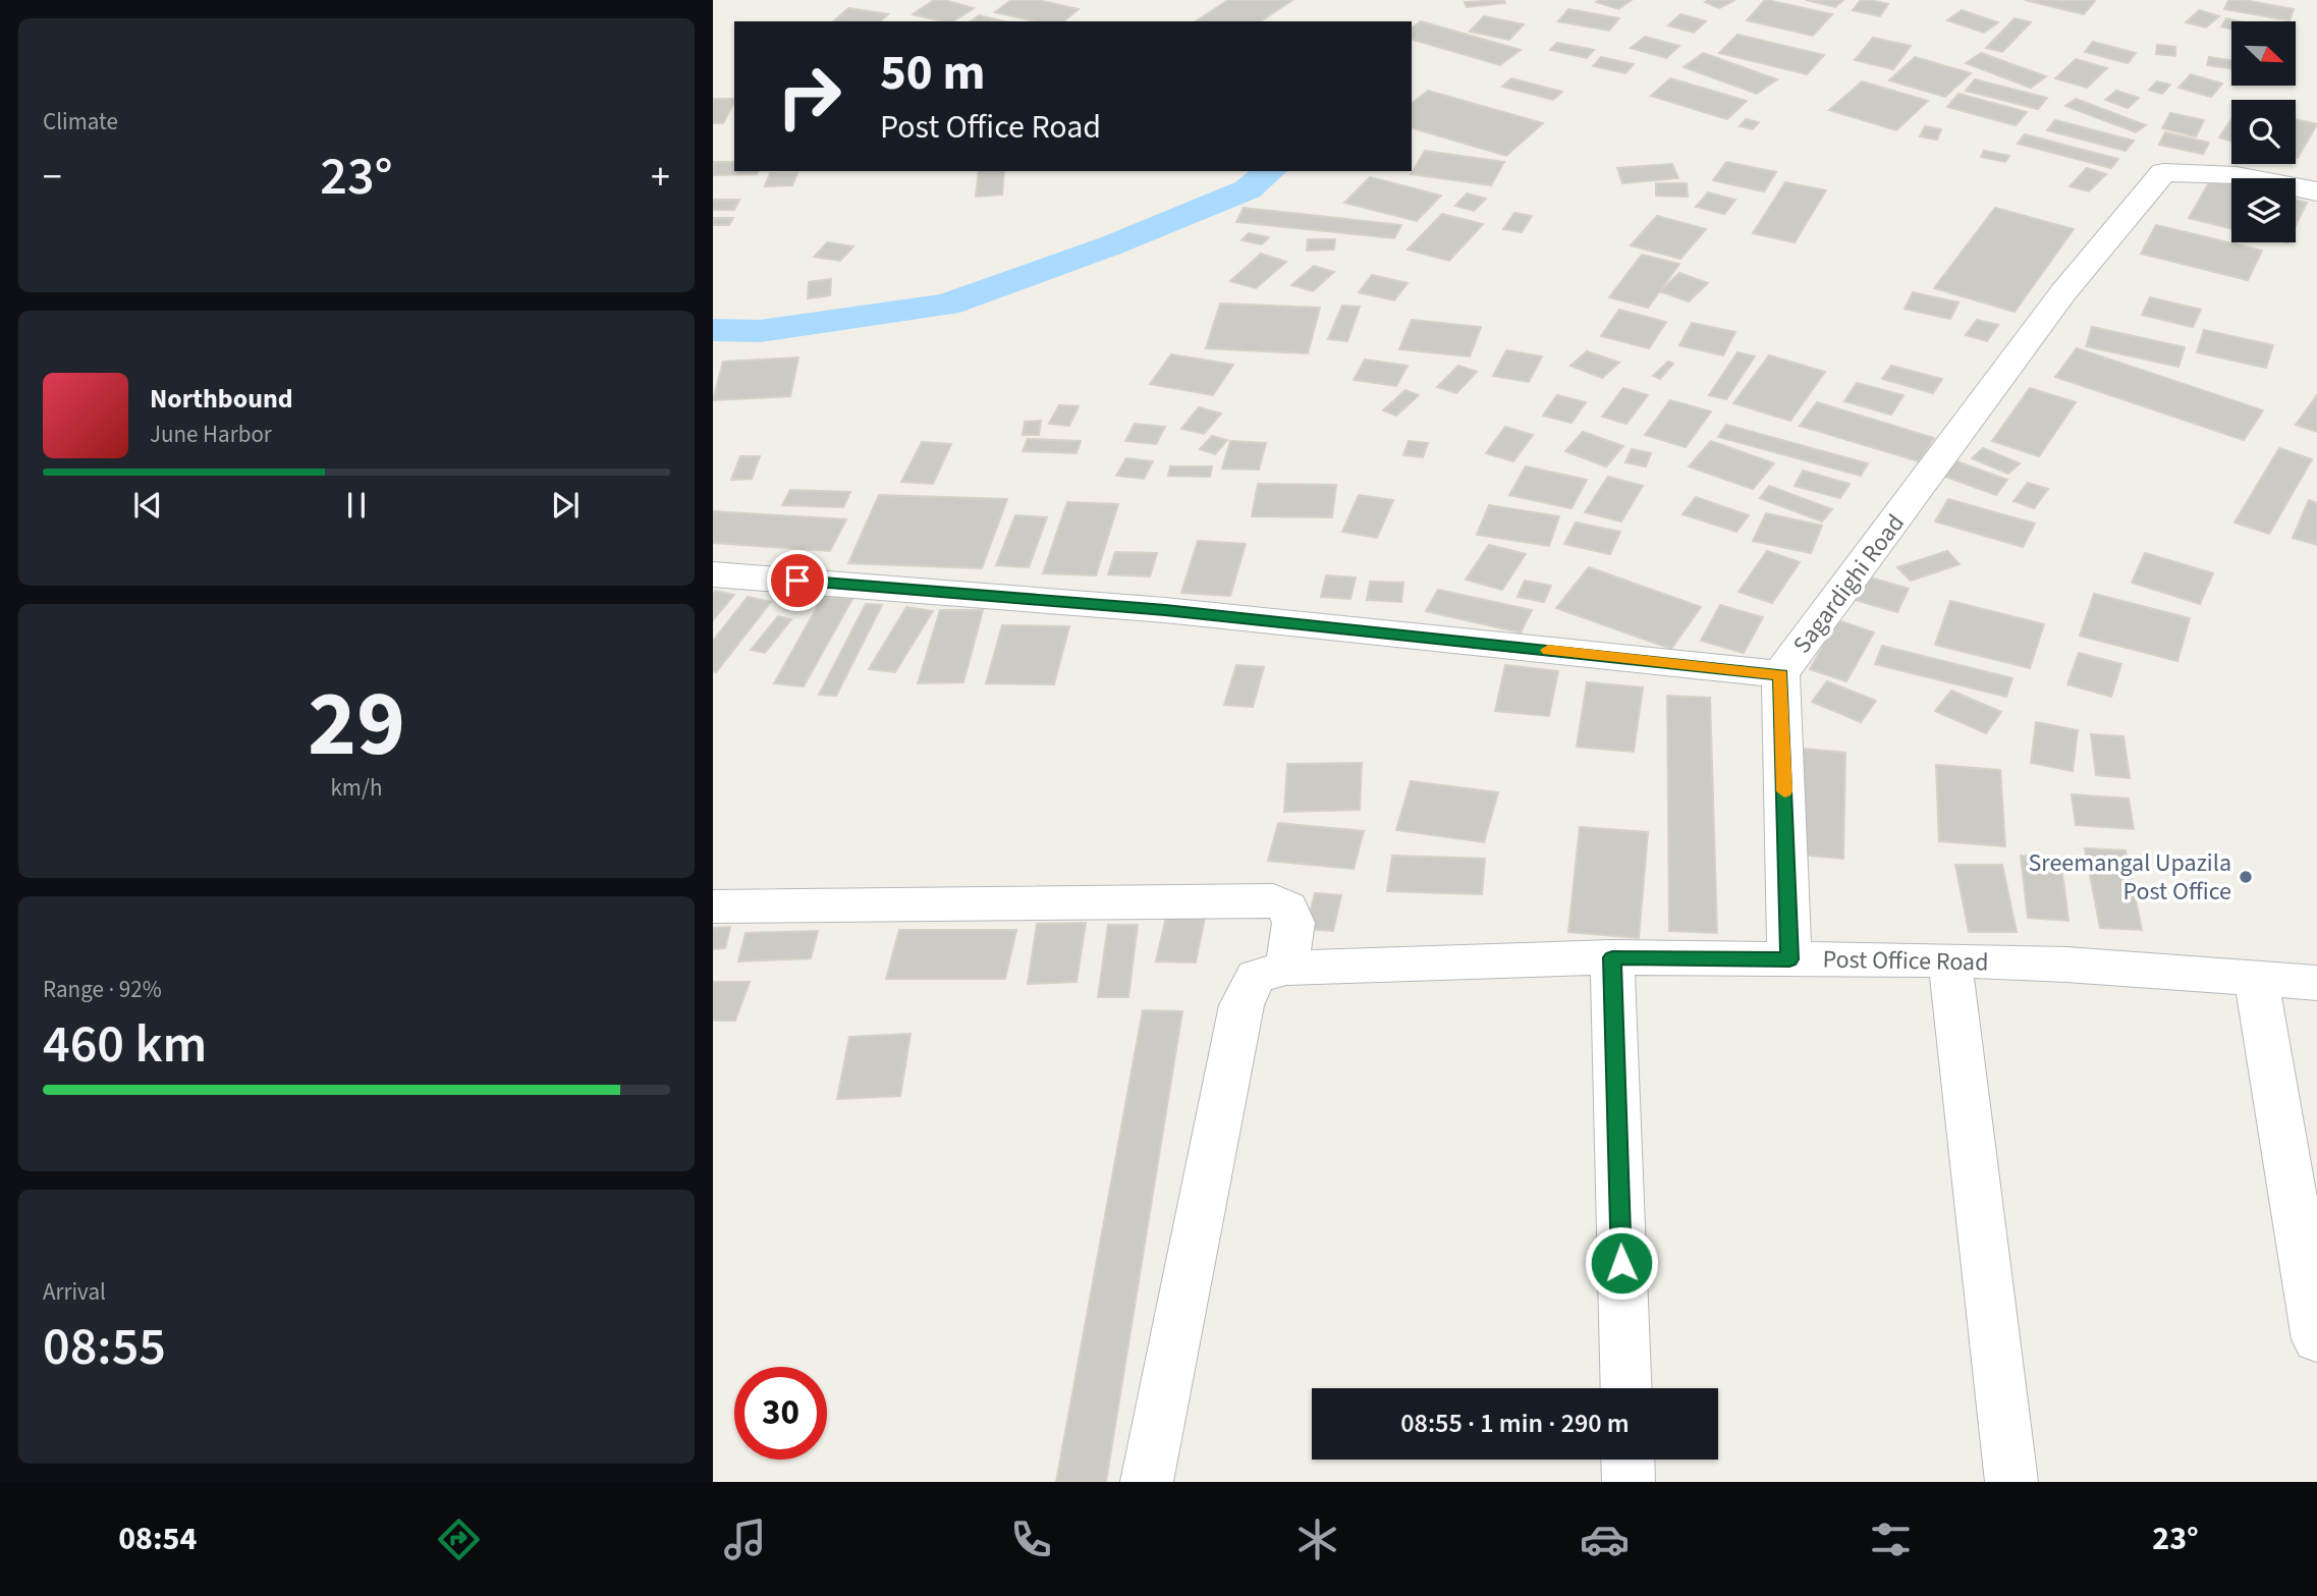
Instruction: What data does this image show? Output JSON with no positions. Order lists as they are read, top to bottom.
{
  "streets": {
    "street": ["Sagardighi Road", "Post Office Road"]
  },
  "places": ["Sreemangal Upazila Post Office"],
  "north": "bottom right",
  "page": {
    "tile": [
      "Climate",
      ["29", "km/h"],
      ["Range · 92%", "460 km"],
      ["Arrival", "08:55"]
    ],
    "turn": ["50 m", "Post Office Road"],
    "heat": ["−", "23°", "+"],
    "song": ["Northbound", "June Harbor"],
    "limit": "30",
    "trip": "08:55 · 1 min · 290 m",
    "tabs": ["08:54", "23°"]
  }
}
